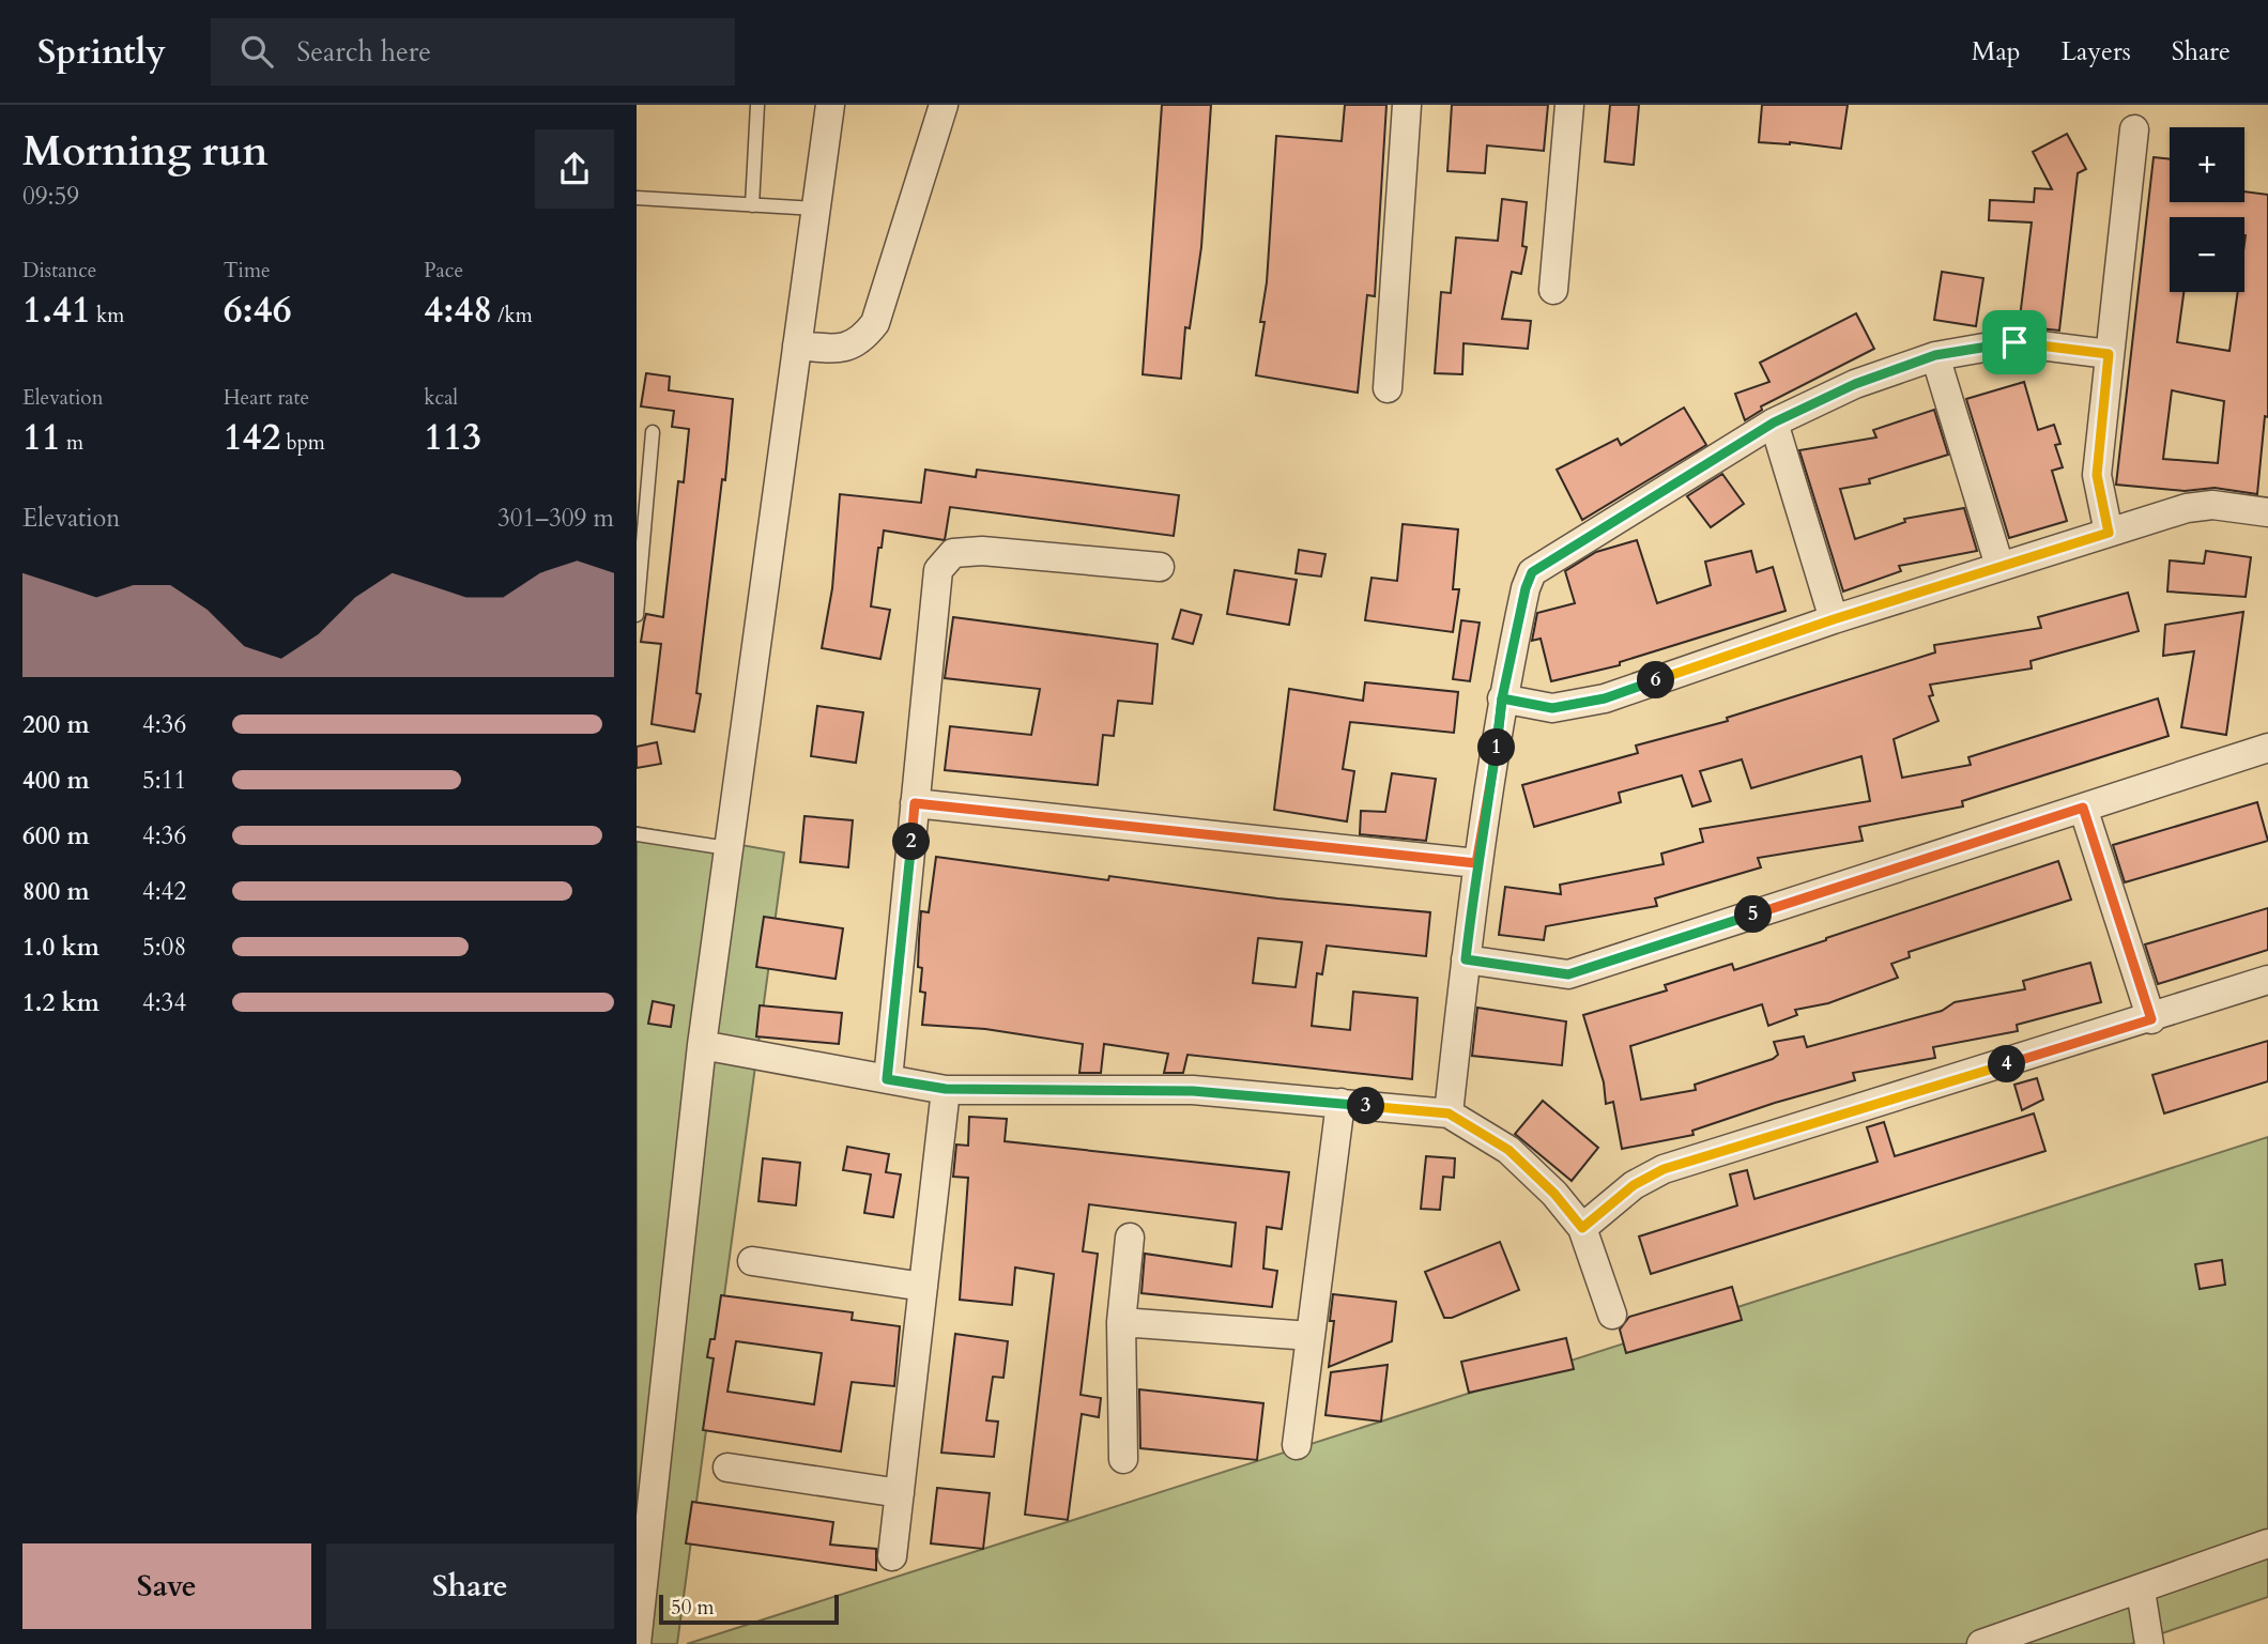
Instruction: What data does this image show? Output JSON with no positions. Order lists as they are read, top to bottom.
{
  "scale_bar": "50 m",
  "page": {
    "header": "Sprintly",
    "search": "Search here",
    "nav": ["Map", "Layers", "Share"],
    "heading": ["Morning run", "09:59"],
    "map_buttons": ["+", "−"],
    "stats": [
      ["Distance", "1.41 km"],
      ["Time", "6:46"],
      ["Pace", "4:48 /km"],
      ["Elevation", "11 m"],
      ["Heart rate", "142 bpm"],
      ["kcal", "113"]
    ],
    "chart": ["Elevation", "301–309 m"],
    "pins": [
      "6",
      "1",
      "2",
      "5",
      "4",
      "3"
    ],
    "list": [
      {
        "name": "200 m",
        "note": "4:36"
      },
      {
        "name": "400 m",
        "note": "5:11"
      },
      {
        "name": "600 m",
        "note": "4:36"
      },
      {
        "name": "800 m",
        "note": "4:42"
      },
      {
        "name": "1.0 km",
        "note": "5:08"
      },
      {
        "name": "1.2 km",
        "note": "4:34"
      }
    ],
    "buttons": ["Save", "Share"],
    "scale": "50 m"
  }
}
